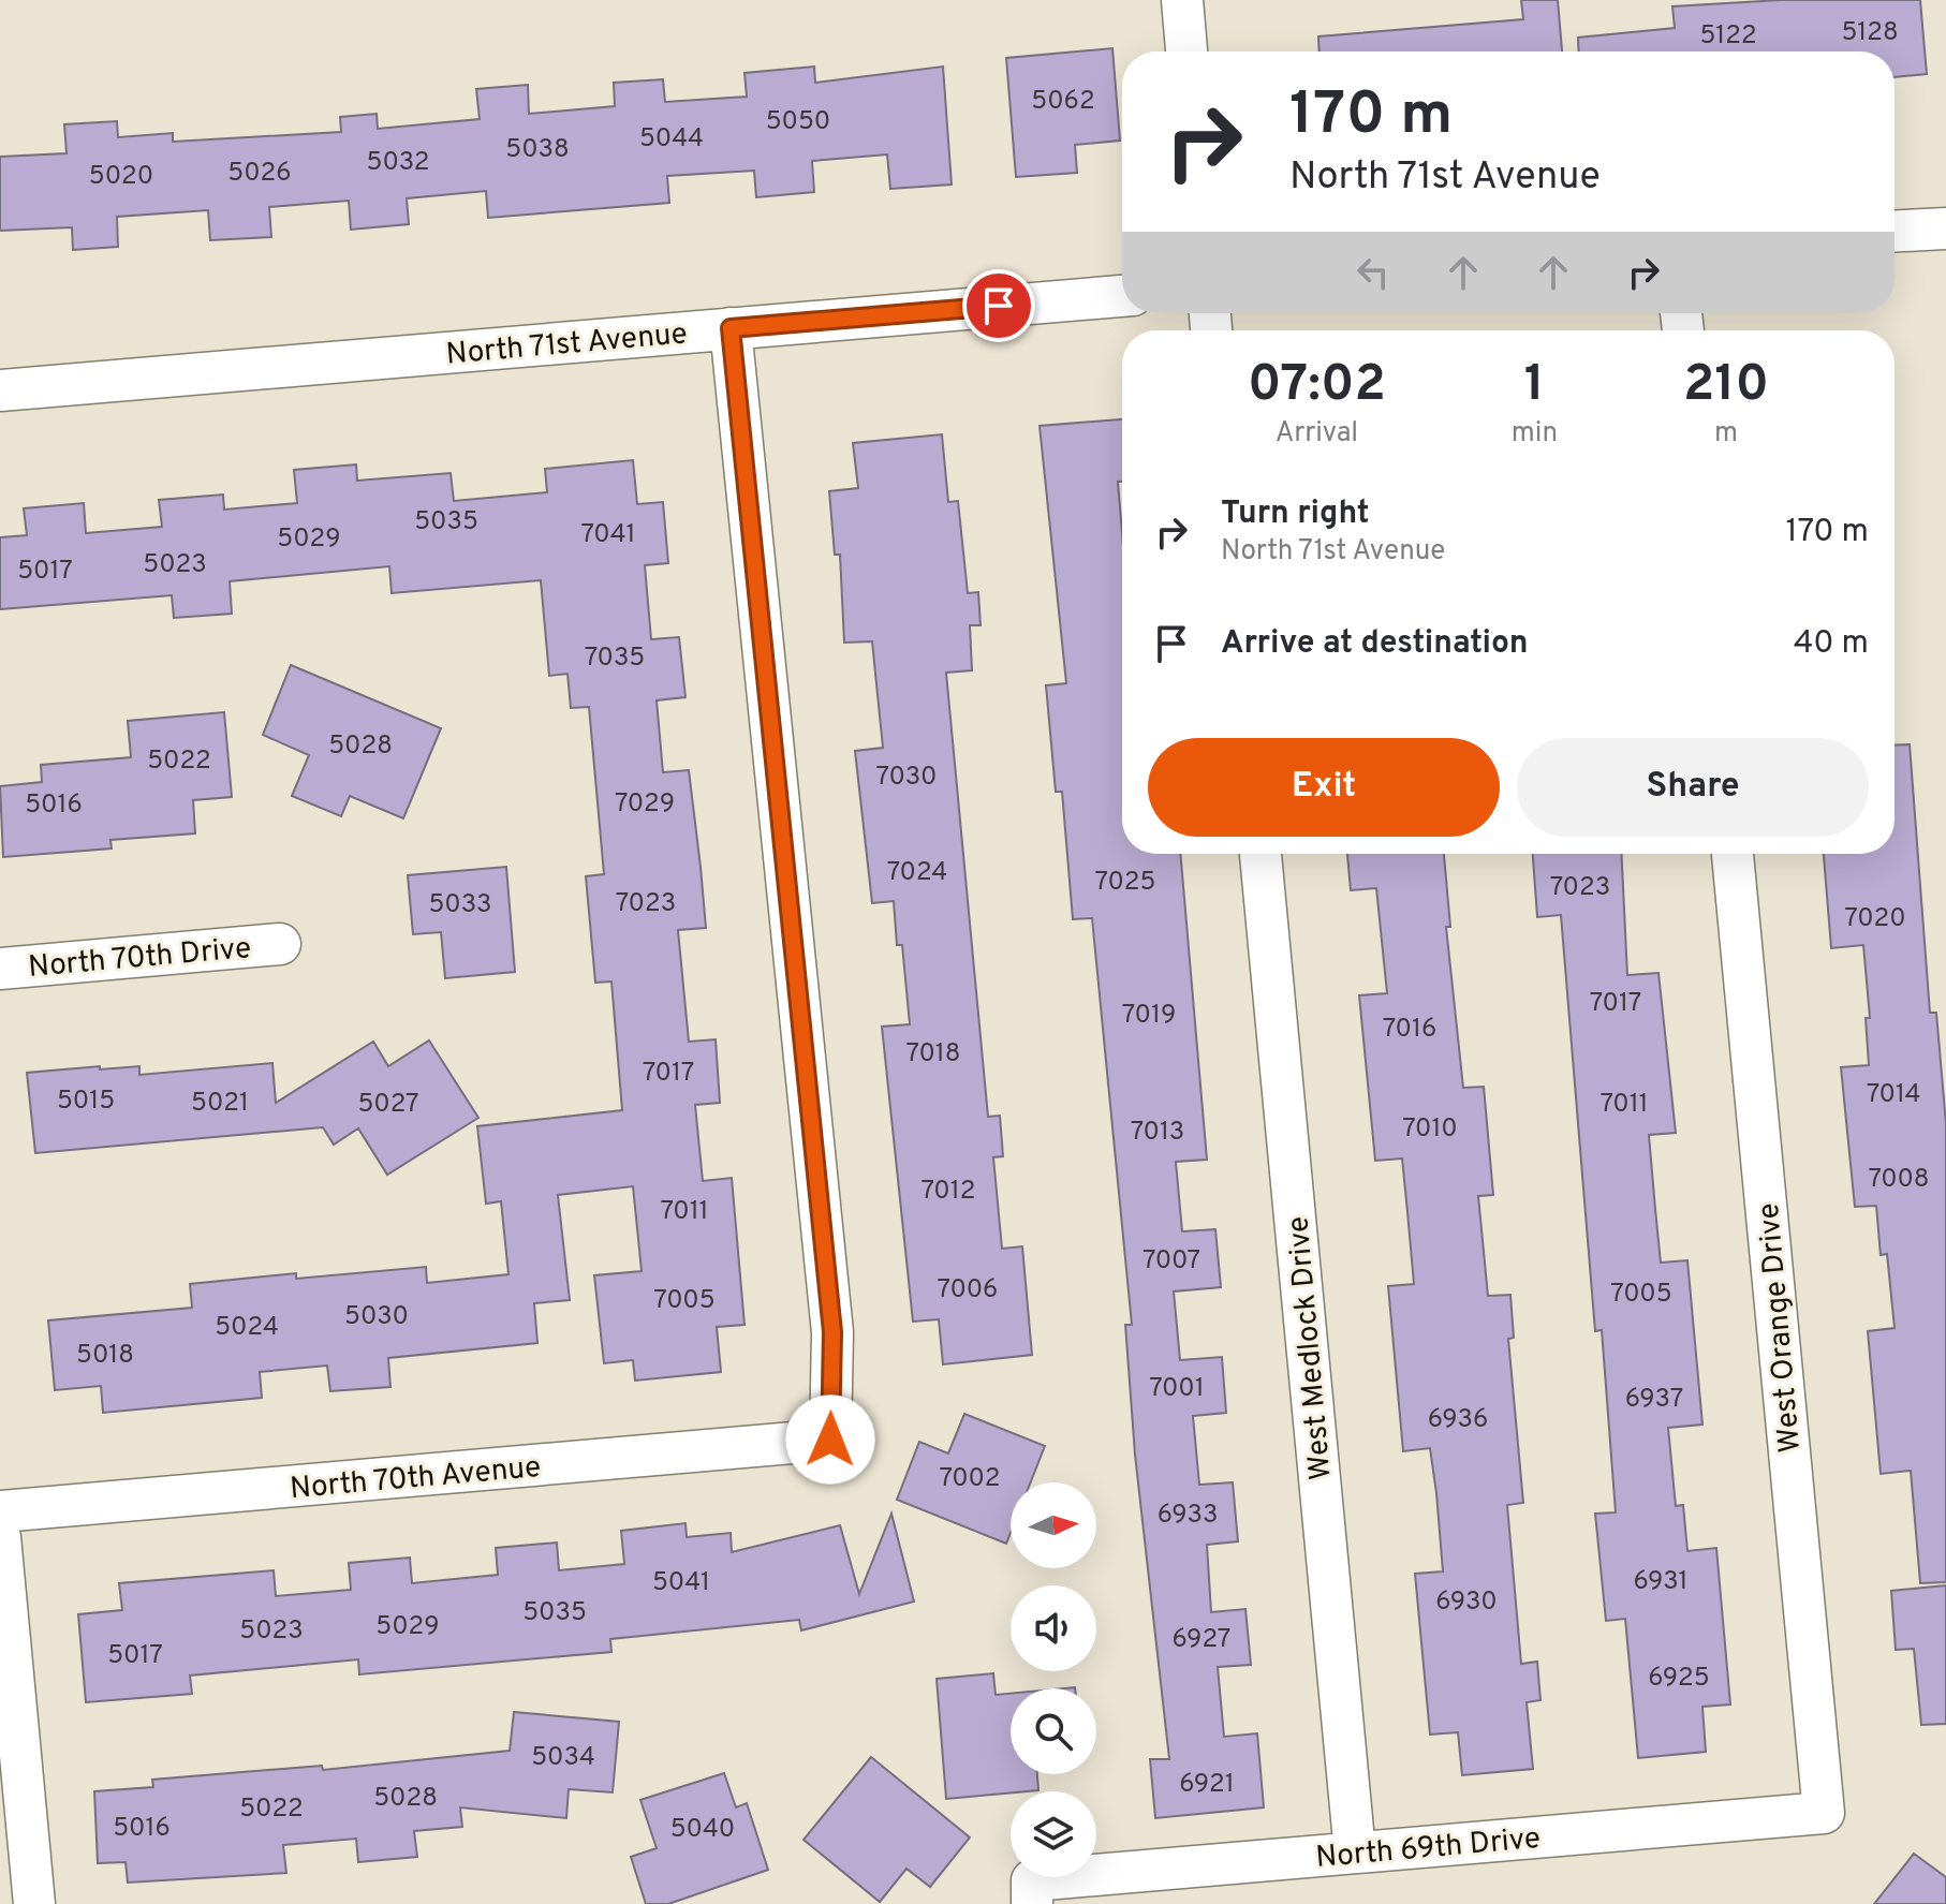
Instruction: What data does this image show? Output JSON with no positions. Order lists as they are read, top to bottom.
{
  "streets": {
    "street": [
      "North 71st Avenue",
      "North 70th Drive",
      "West Orange Drive",
      "West Medlock Drive",
      "North 70th Avenue",
      "North 69th Drive"
    ]
  },
  "crossings": [
    ["North 71st Avenue", "North 70th Avenue"],
    ["West Orange Drive", "North 69th Drive"],
    ["West Medlock Drive", "North 69th Drive"]
  ],
  "house_numbers": [
    "5128",
    "5122",
    "5062",
    "5050",
    "5044",
    "5038",
    "5032",
    "5026",
    "5020",
    "5035",
    "7041",
    "5029",
    "5023",
    "5017",
    "7035",
    "5028",
    "5022",
    "7030",
    "7029",
    "5016",
    "7024",
    "7025",
    "7023",
    "7023",
    "5033",
    "7020",
    "7017",
    "7019",
    "7016",
    "7018",
    "7017",
    "7014",
    "5015",
    "5021",
    "5027",
    "7011",
    "7010",
    "7013",
    "7008",
    "7012",
    "7011",
    "7007",
    "7006",
    "7005",
    "7005",
    "5030",
    "5024",
    "5018",
    "7001",
    "6937",
    "6936",
    "7002",
    "6933",
    "6931",
    "5041",
    "6930",
    "5035",
    "5029",
    "5023",
    "6927",
    "5017",
    "6925",
    "5034",
    "6921",
    "5028",
    "5022",
    "5016",
    "5040"
  ],
  "north": "right",
  "page": {
    "turn": ["170 m", "North 71st Avenue"],
    "eta": [
      "07:02",
      "Arrival",
      "1",
      "min",
      "210",
      "m"
    ],
    "list": [
      {
        "name": "Turn right",
        "note": "North 71st Avenue",
        "value": "170 m"
      },
      {
        "name": "Arrive at destination",
        "value": "40 m"
      }
    ],
    "buttons": ["Exit", "Share"]
  }
}
